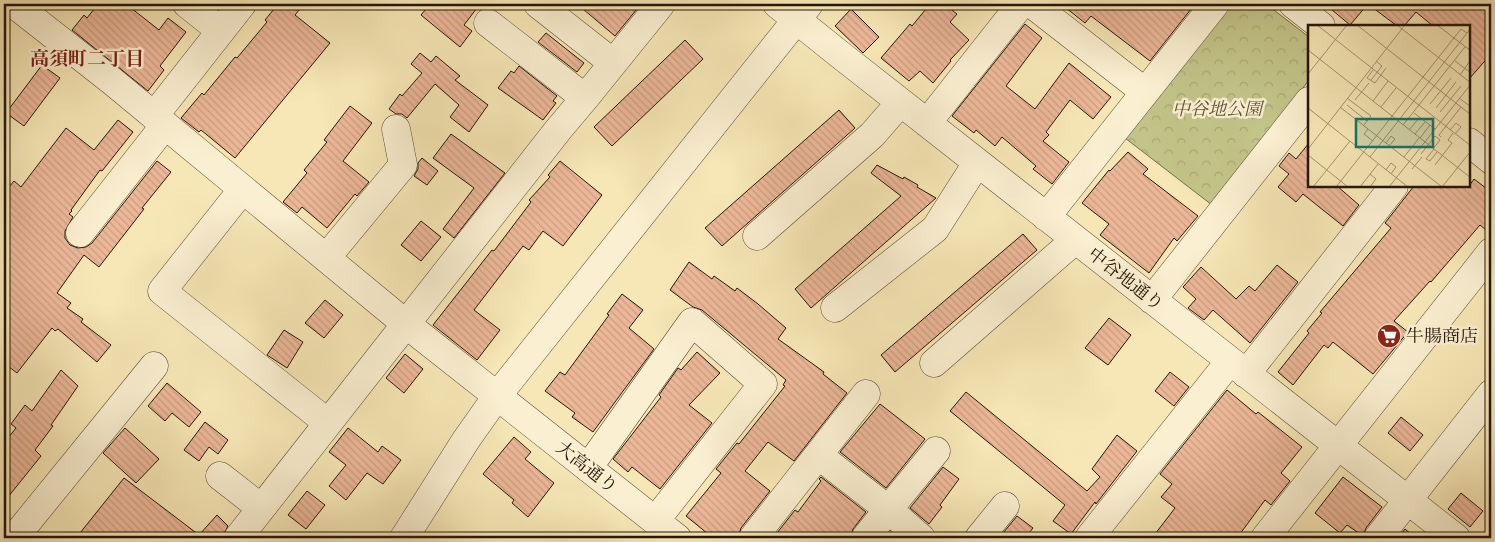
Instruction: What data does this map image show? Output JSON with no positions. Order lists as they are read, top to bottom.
{
  "streets": {
    "street": ["中谷地通り", "大高通り"]
  },
  "districts": ["高須町二丁目"],
  "parks": ["中谷地公園"],
  "places": {
    "supermarket": ["牛腸商店"]
  }
}
